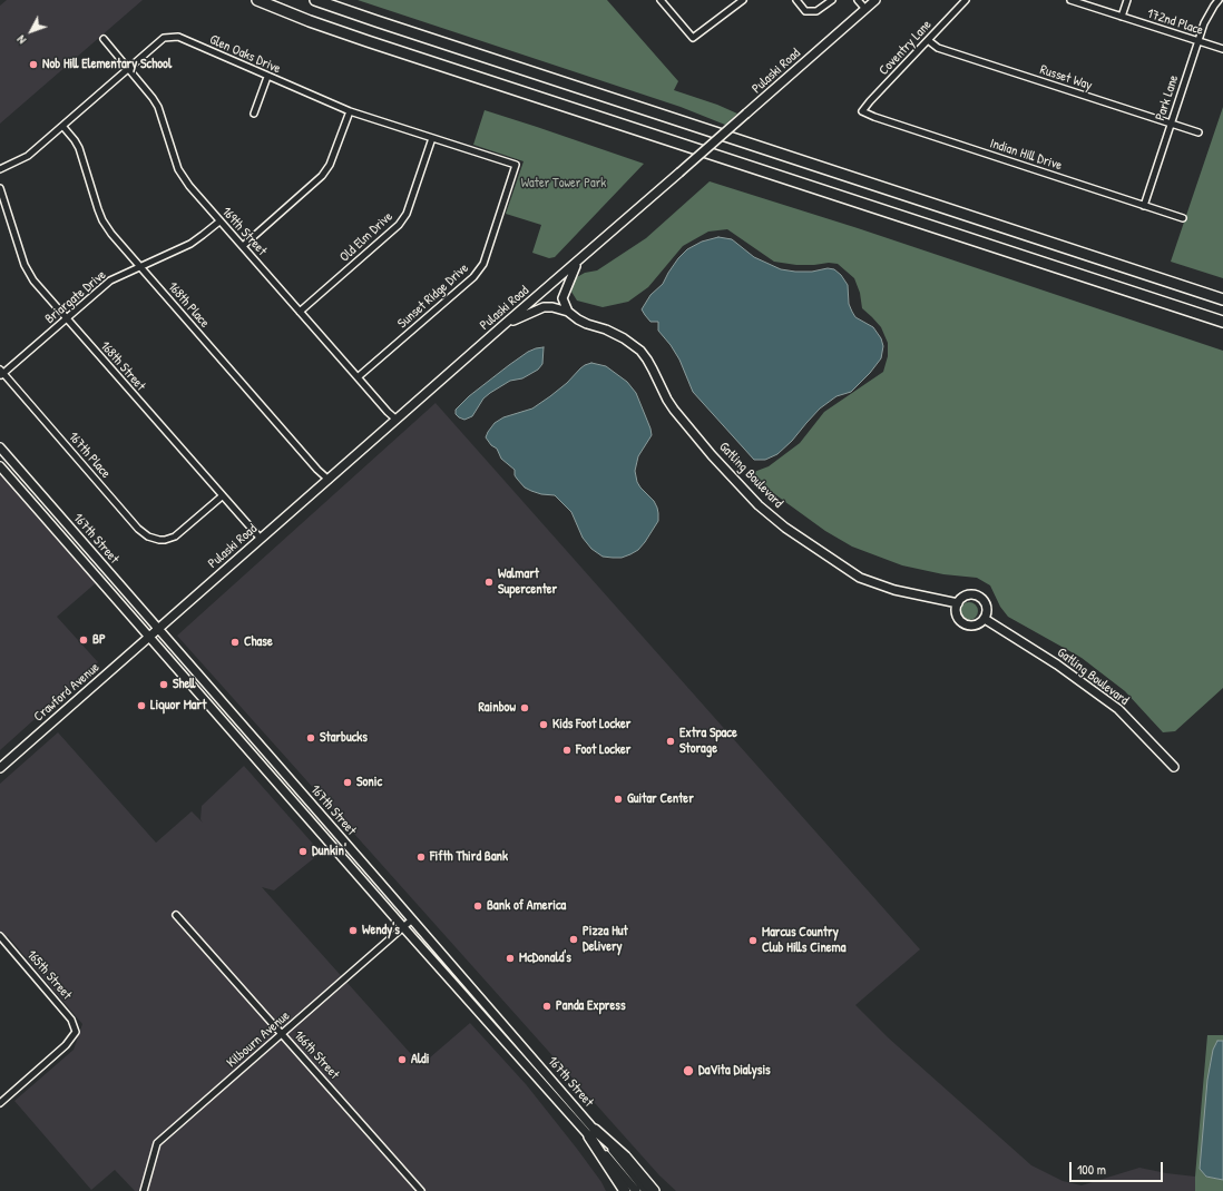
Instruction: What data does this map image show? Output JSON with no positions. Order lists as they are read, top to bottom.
{
  "streets": {
    "main road": [
      "Pulaski Road",
      "Gatling Boulevard",
      "167th Street",
      "Crawford Avenue"
    ],
    "street": [
      "172nd Place",
      "Coventry Lane",
      "Glen Oaks Drive",
      "Russet Way",
      "Park Lane",
      "Indian Hill Drive",
      "169th Street",
      "Old Elm Drive",
      "Sunset Ridge Drive",
      "Briargate Drive",
      "168th Place",
      "168th Street",
      "167th Place",
      "165th Street",
      "Kilbourn Avenue",
      "166th Street"
    ]
  },
  "crossings": [
    ["172nd Place", "Park Lane"],
    ["Coventry Lane", "Russet Way"],
    ["Coventry Lane", "Indian Hill Drive"],
    ["Glen Oaks Drive", "169th Street"],
    ["Glen Oaks Drive", "Old Elm Drive"],
    ["Glen Oaks Drive", "Sunset Ridge Drive"],
    ["Glen Oaks Drive", "168th Place"],
    ["Pulaski Road", "169th Street"],
    ["Pulaski Road", "168th Place"],
    ["Pulaski Road", "168th Street"],
    ["Pulaski Road", "Gatling Boulevard"],
    ["Pulaski Road", "167th Street"],
    ["Pulaski Road", "Crawford Avenue"],
    ["Russet Way", "Park Lane"],
    ["Park Lane", "Indian Hill Drive"],
    ["169th Street", "Old Elm Drive"],
    ["169th Street", "Sunset Ridge Drive"],
    ["169th Street", "Briargate Drive"],
    ["Briargate Drive", "168th Place"],
    ["Briargate Drive", "168th Street"],
    ["Briargate Drive", "167th Place"],
    ["168th Street", "167th Place"],
    ["167th Street", "Crawford Avenue"],
    ["167th Street", "Kilbourn Avenue"],
    ["Kilbourn Avenue", "166th Street"]
  ],
  "parks": ["Water Tower Park"],
  "places": [
    "Nob Hill Elementary School",
    "Walmart Supercenter",
    "BP",
    "Chase",
    "Shell",
    "Liquor Mart",
    "Rainbow",
    "Kids Foot Locker",
    "Starbucks",
    "Extra Space Storage",
    "Foot Locker",
    "Sonic",
    "Guitar Center",
    "Dunkin'",
    "Fifth Third Bank",
    "Bank of America",
    "Wendy's",
    "Pizza Hut Delivery",
    "Marcus Country Club Hills Cinema",
    "McDonald's",
    "Panda Express",
    "Aldi",
    "DaVita Dialysis"
  ],
  "scale_bar": "100 m",
  "north": "bottom left"
}
